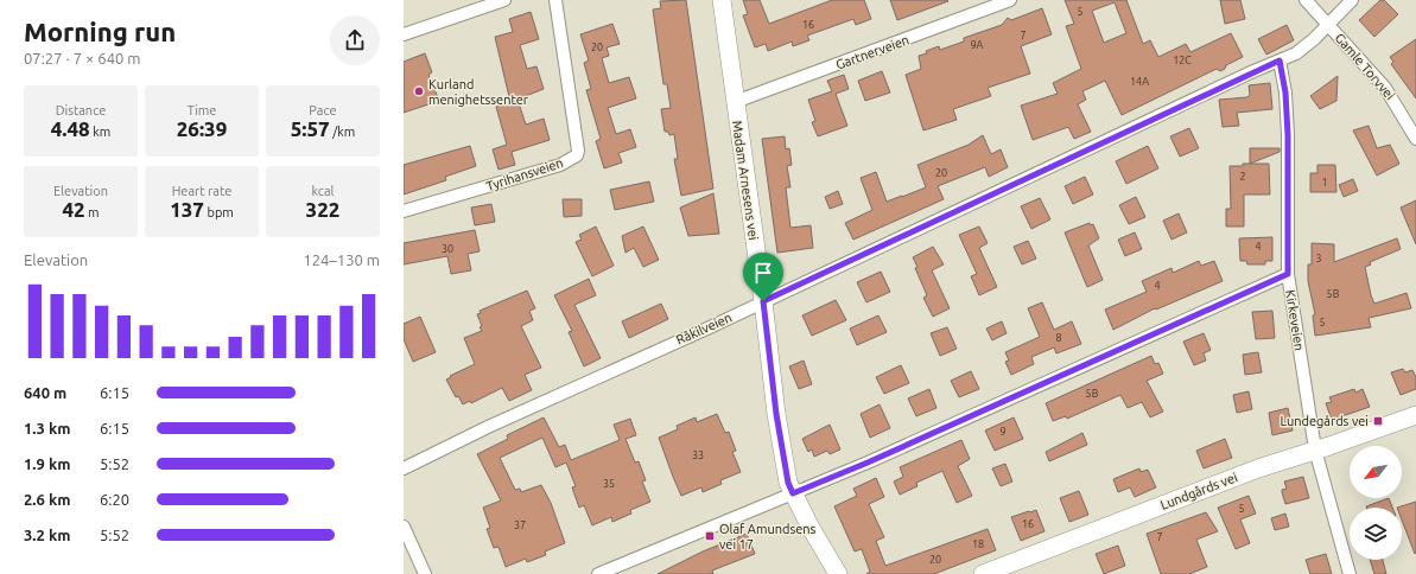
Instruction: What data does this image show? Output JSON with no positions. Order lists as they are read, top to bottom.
{
  "streets": {
    "street": [
      "Gartnerveien",
      "Gamle Torvvei",
      "Tyrihansveien",
      "Madam Arnesens vei",
      "Kirkeveien",
      "Råkilveien",
      "Lundgårds vei"
    ]
  },
  "crossings": [
    ["Gartnerveien", "Madam Arnesens vei"],
    ["Gamle Torvvei", "Råkilveien"],
    ["Madam Arnesens vei", "Råkilveien"],
    ["Kirkeveien", "Råkilveien"],
    ["Kirkeveien", "Lundgårds vei"]
  ],
  "places": {
    "other": ["Kurland menighetssenter"],
    "transit": ["Lundegårds vei", "Olaf Amundsens vei 17"]
  },
  "house_numbers": [
    "5",
    "16",
    "7",
    "9A",
    "20",
    "12C",
    "14A",
    "20",
    "2",
    "1",
    "4",
    "30",
    "3",
    "4",
    "5B",
    "5",
    "8",
    "5B",
    "9",
    "33",
    "35",
    "5",
    "16",
    "37",
    "7",
    "18",
    "20"
  ],
  "north": "bottom left",
  "page": {
    "heading": ["Morning run", "07:27 · 7 × 640 m"],
    "stats": [
      ["Distance", "4.48 km"],
      ["Time", "26:39"],
      ["Pace", "5:57 /km"],
      ["Elevation", "42 m"],
      ["Heart rate", "137 bpm"],
      ["kcal", "322"]
    ],
    "chart": ["Elevation", "124–130 m"],
    "list": [
      {
        "name": "640 m",
        "note": "6:15"
      },
      {
        "name": "1.3 km",
        "note": "6:15"
      },
      {
        "name": "1.9 km",
        "note": "5:52"
      },
      {
        "name": "2.6 km",
        "note": "6:20"
      },
      {
        "name": "3.2 km",
        "note": "5:52"
      }
    ]
  }
}
